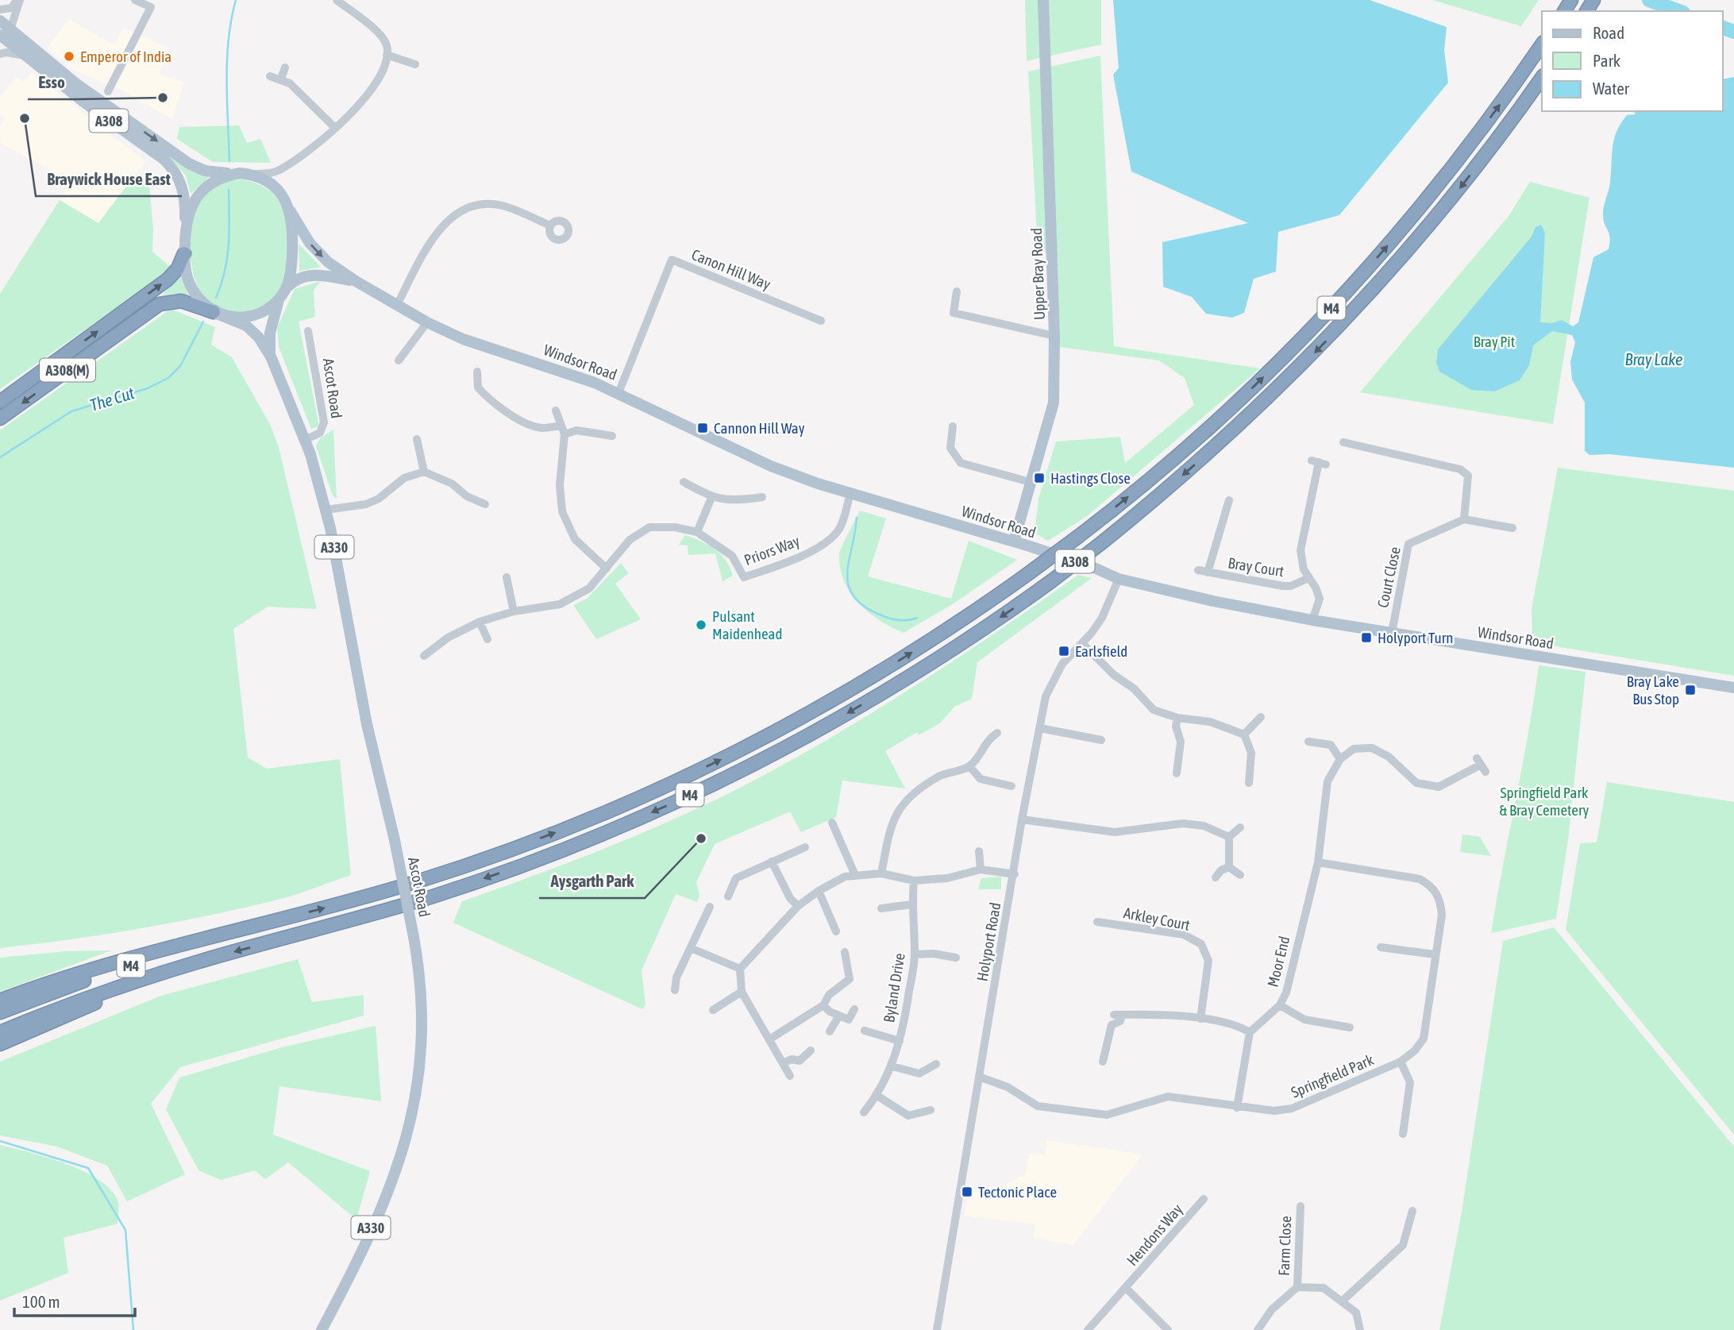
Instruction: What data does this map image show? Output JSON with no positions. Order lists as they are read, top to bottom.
{
  "streets": {
    "highway": ["M4", "A308(M)"],
    "main road": [
      "A308",
      "Upper Bray Road",
      "Windsor Road",
      "Ascot Road",
      "A330"
    ],
    "street": [
      "Canon Hill Way",
      "Priors Way",
      "Bray Court",
      "Court Close",
      "Arkley Court",
      "Holyport Road",
      "Moor End",
      "Byland Drive",
      "Springfield Park",
      "Hendons Way",
      "Farm Close"
    ]
  },
  "crossings": [
    ["A308", "Windsor Road"],
    ["A308", "A308(M)"],
    ["A308", "Ascot Road"],
    ["Canon Hill Way", "Windsor Road"],
    ["Upper Bray Road", "Windsor Road"],
    ["Windsor Road", "A308(M)"],
    ["Windsor Road", "Ascot Road"],
    ["Windsor Road", "Priors Way"],
    ["Windsor Road", "Bray Court"],
    ["Windsor Road", "Court Close"],
    ["Windsor Road", "Holyport Road"],
    ["A308(M)", "Ascot Road"],
    ["Holyport Road", "Springfield Park"],
    ["Moor End", "Springfield Park"]
  ],
  "water": ["Bray Lake", "The Cut"],
  "parks": ["Bray Pit", "Springfield Park & Bray Cemetery"],
  "places": {
    "other": [
      "Emperor of India",
      "Esso",
      "Braywick House East",
      "Pulsant Maidenhead",
      "Aysgarth Park"
    ],
    "transit": [
      "Cannon Hill Way",
      "Hastings Close",
      "Holyport Turn",
      "Earlsfield",
      "Bray Lake Bus Stop",
      "Tectonic Place"
    ]
  },
  "legend": ["Road", "Park", "Water"],
  "scale_bar": "100 m"
}
